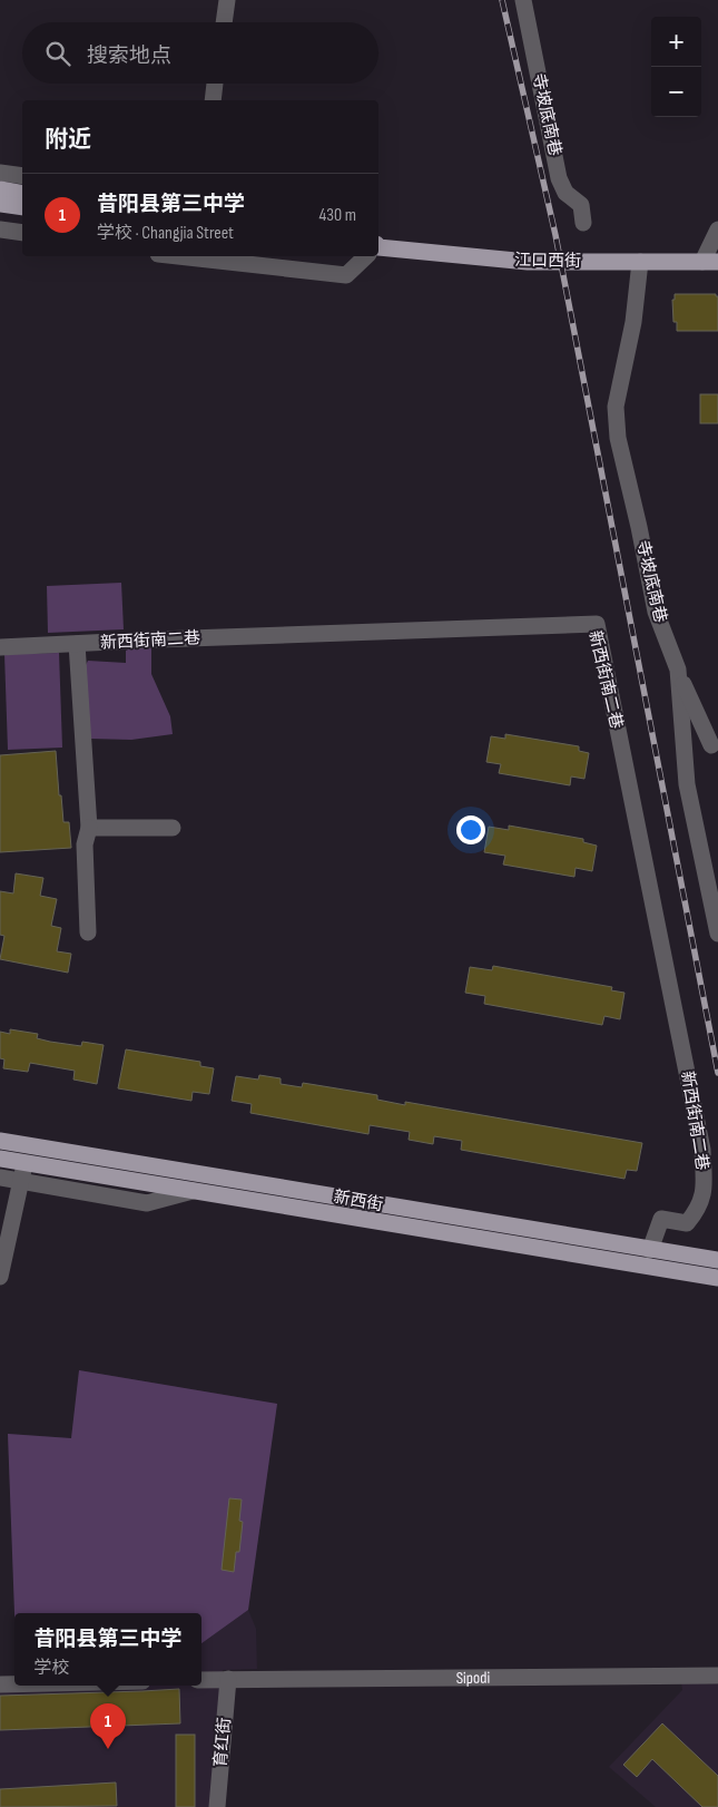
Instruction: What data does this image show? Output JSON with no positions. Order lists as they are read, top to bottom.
{
  "streets": {
    "main road": ["江口西街", "新西街"],
    "street": [
      "寺坡底南巷",
      "新西街南二巷",
      "Sipodi",
      "育红街"
    ]
  },
  "crossings": [
    ["寺坡底南巷", "江口西街"],
    ["新西街南二巷", "新西街"],
    ["Sipodi", "育红街"]
  ],
  "page": {
    "map_buttons": ["+", "−"],
    "search": "搜索地点",
    "heading": "附近",
    "list": [
      {
        "mark": "1",
        "name": "昔阳县第三中学",
        "note": "学校 · Changjia Street",
        "value": "430 m"
      }
    ],
    "popup": ["昔阳县第三中学", "学校"],
    "pins": "1"
  }
}
